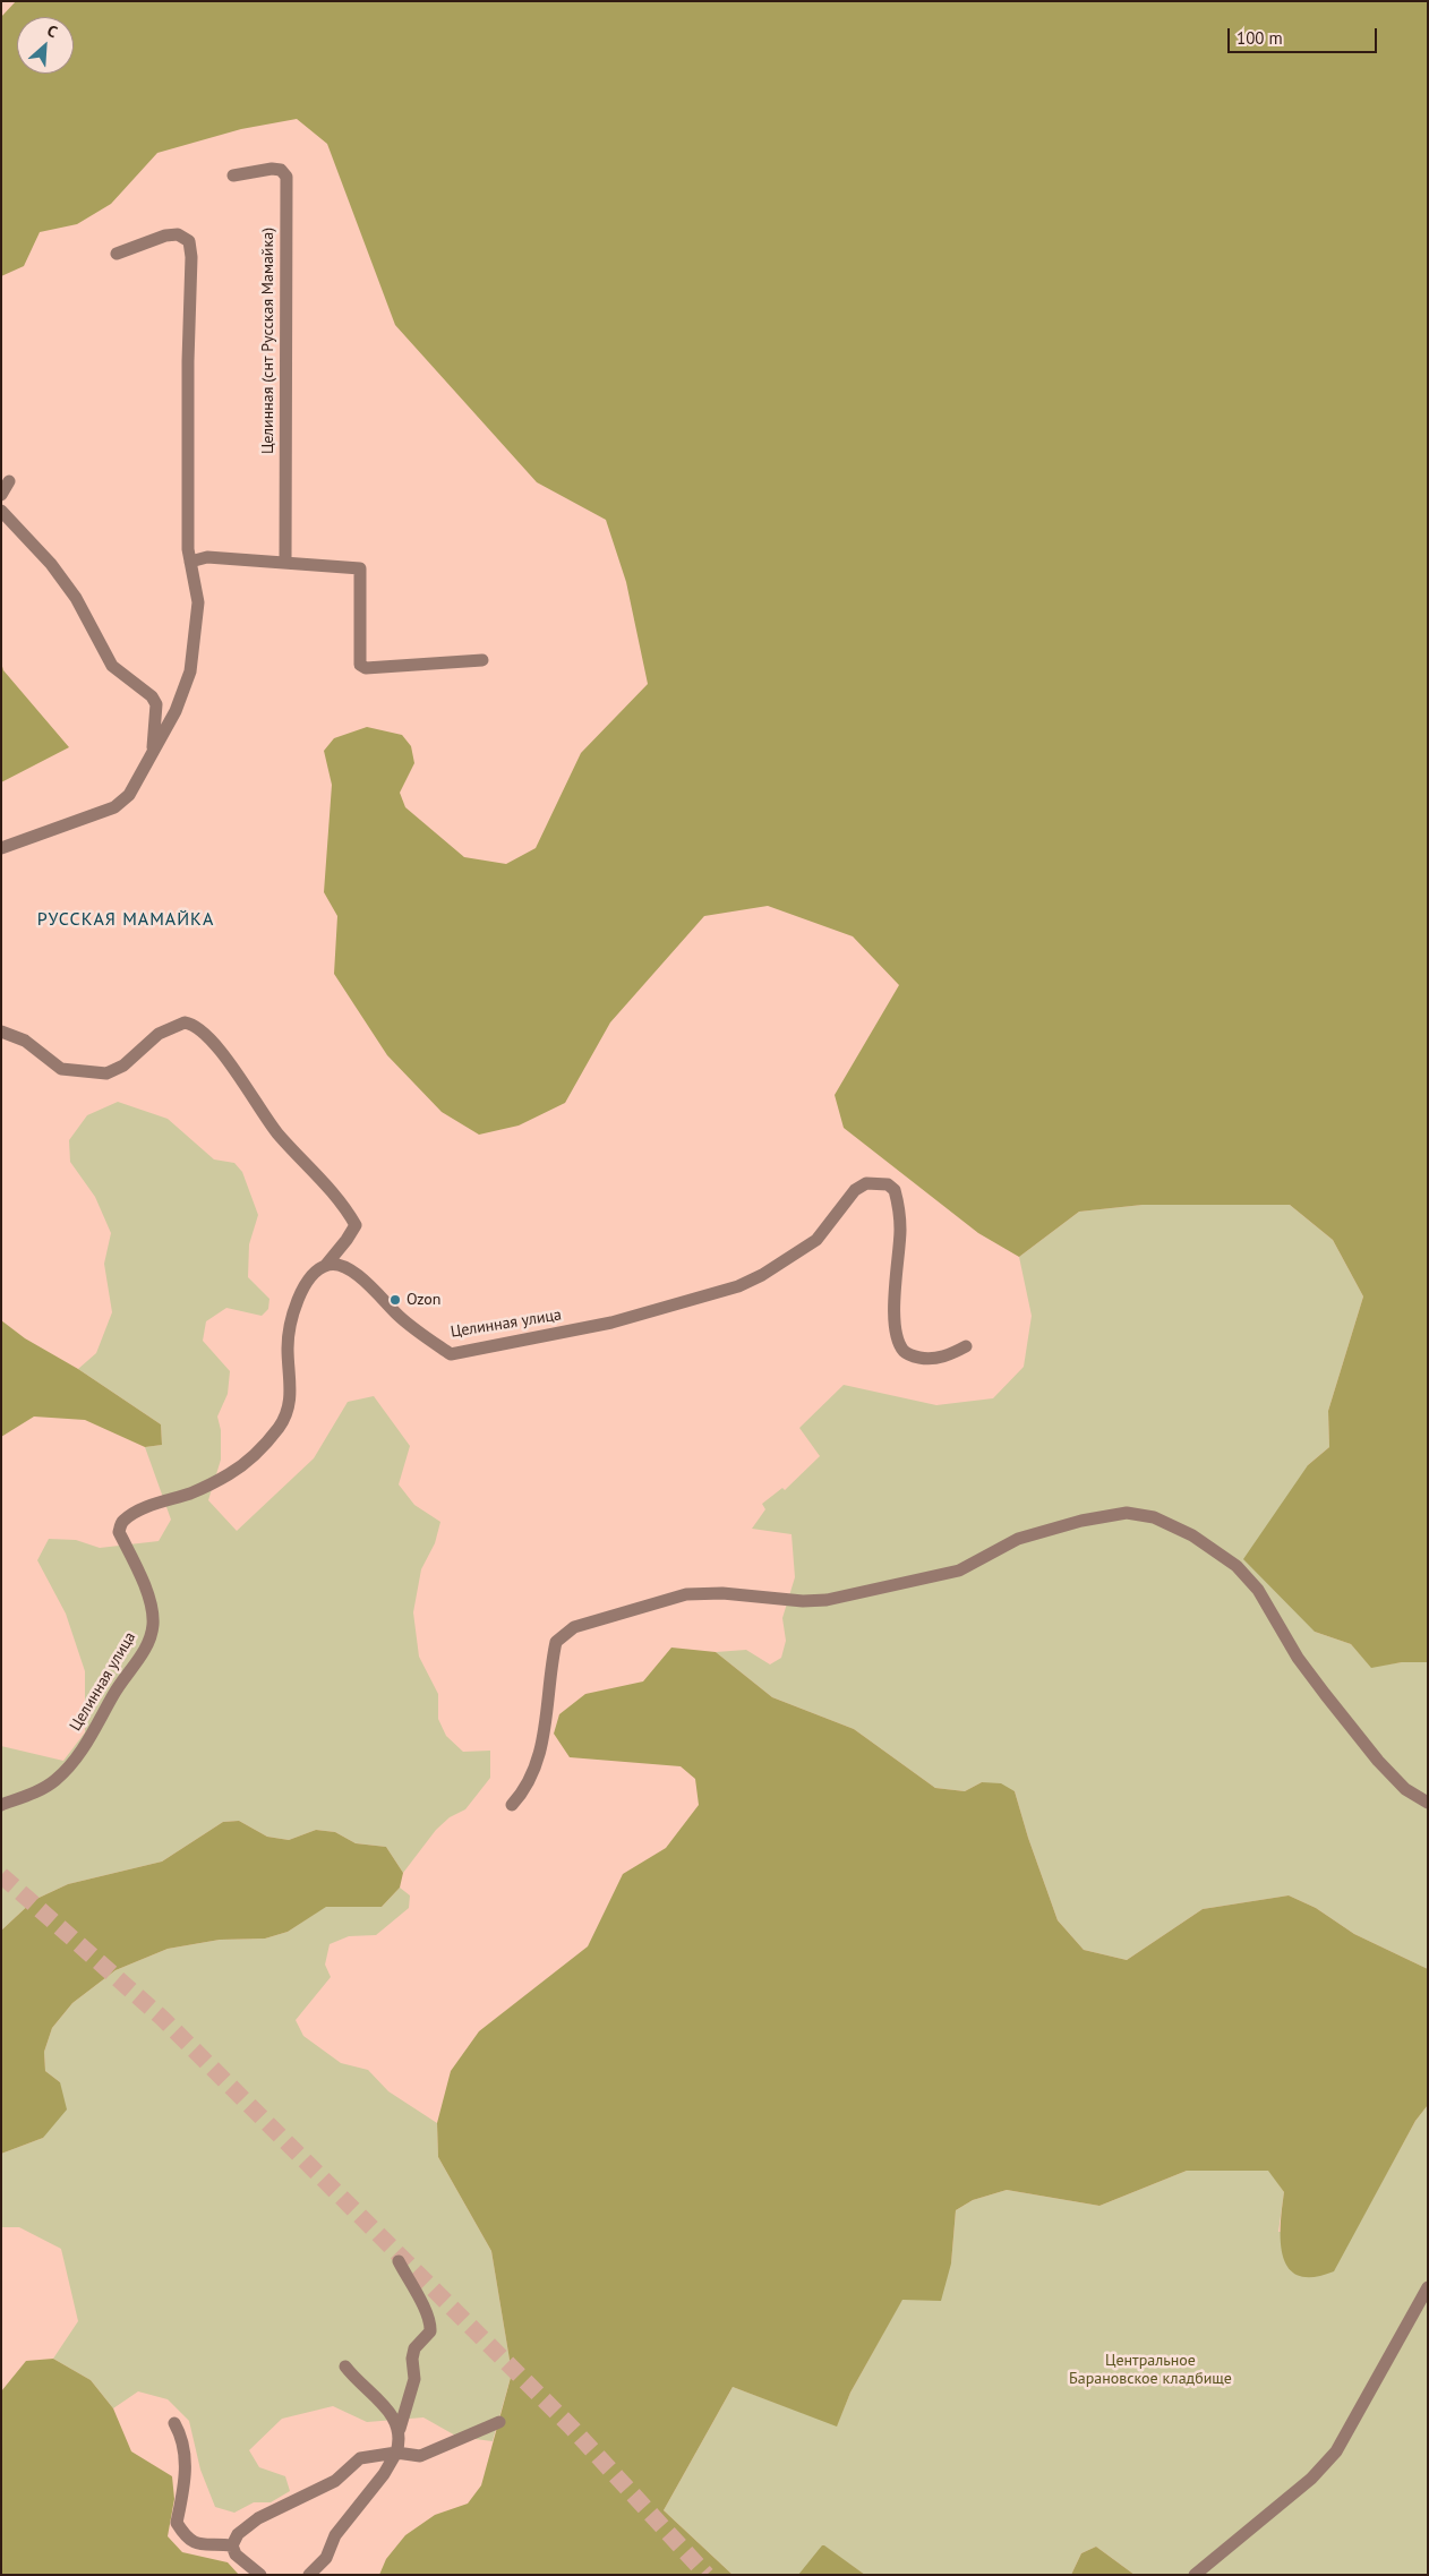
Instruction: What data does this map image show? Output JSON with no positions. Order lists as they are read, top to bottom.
{
  "streets": {
    "street": ["Целинная (снт Русская Мамайка)", "Целинная улица"]
  },
  "districts": ["РУССКАЯ МАМАЙКА"],
  "parks": ["Центральное Барановское кладбище"],
  "places": ["Ozon"],
  "scale_bar": "100 m",
  "north": "top right"
}
